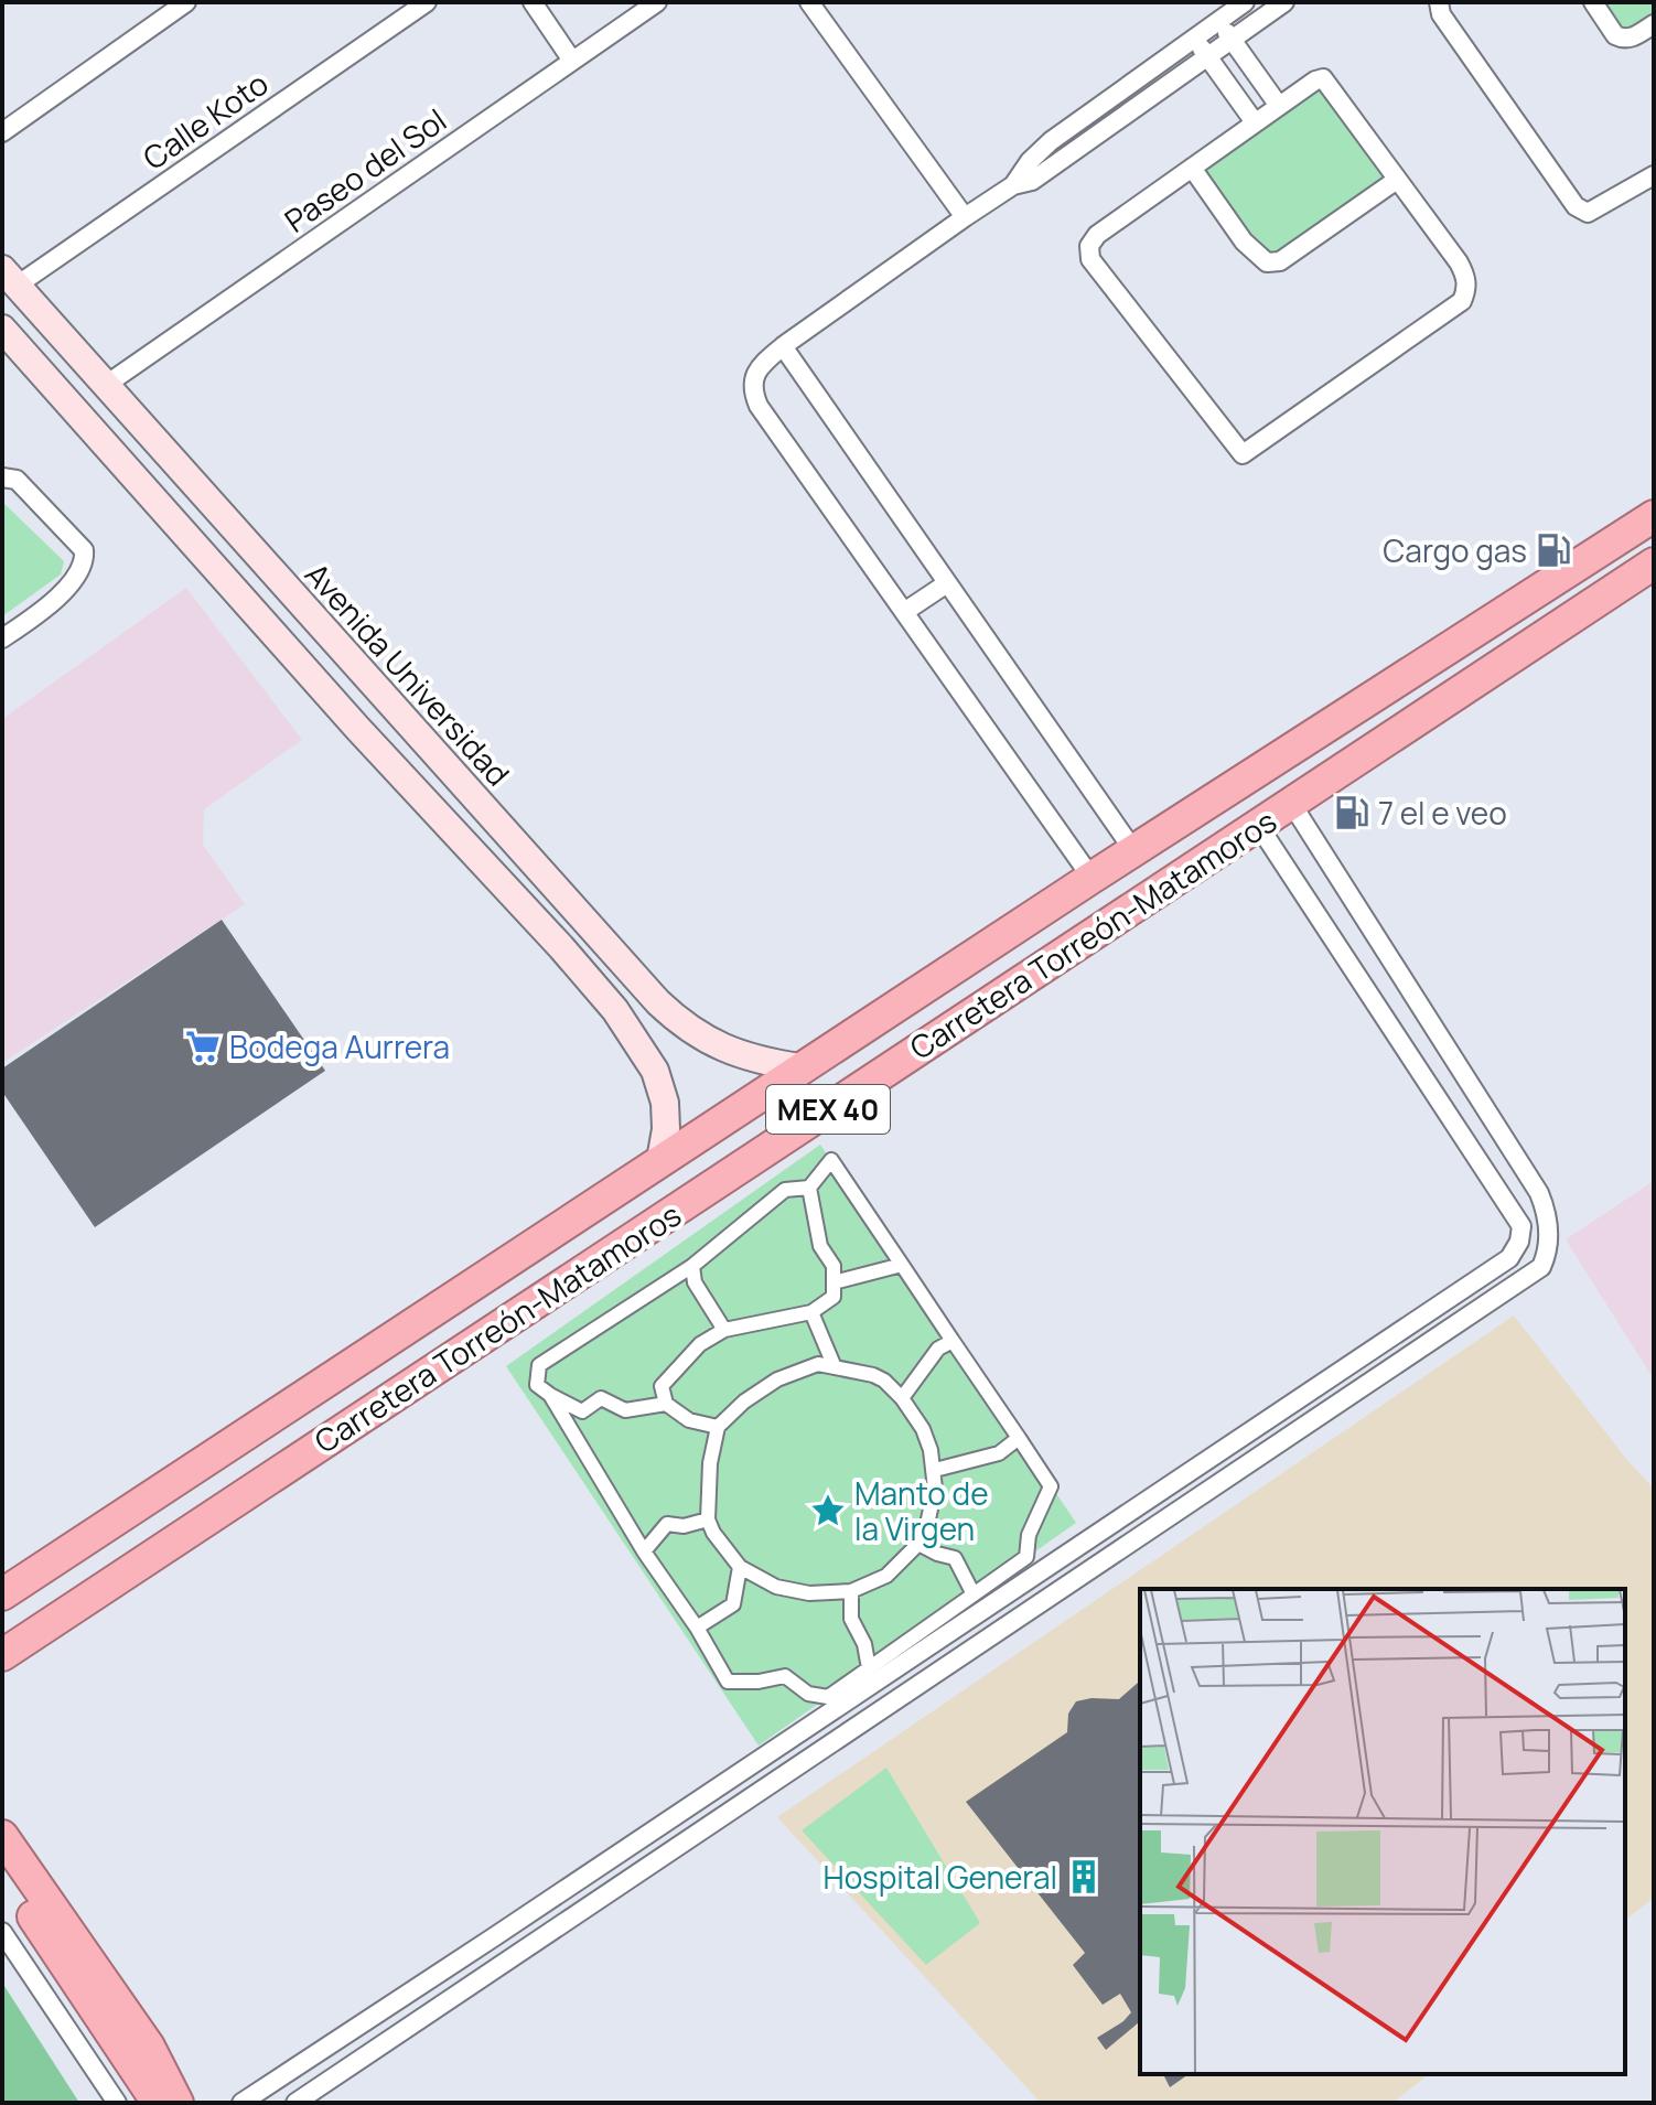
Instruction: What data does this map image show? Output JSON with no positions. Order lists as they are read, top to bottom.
{
  "streets": {
    "highway": ["Carretera Torreón-Matamoros", "MEX 40"],
    "main road": ["Avenida Universidad"],
    "street": ["Calle Koto", "Paseo del Sol"]
  },
  "crossings": [
    ["Calle Koto", "Avenida Universidad"],
    ["Paseo del Sol", "Avenida Universidad"],
    ["Avenida Universidad", "MEX 40"]
  ],
  "places": {
    "fuel station": ["Cargo gas", "7 el e veo"],
    "supermarket": ["Bodega Aurrera"],
    "place": ["Manto de la Virgen"],
    "building": ["Hospital General"]
  }
}
